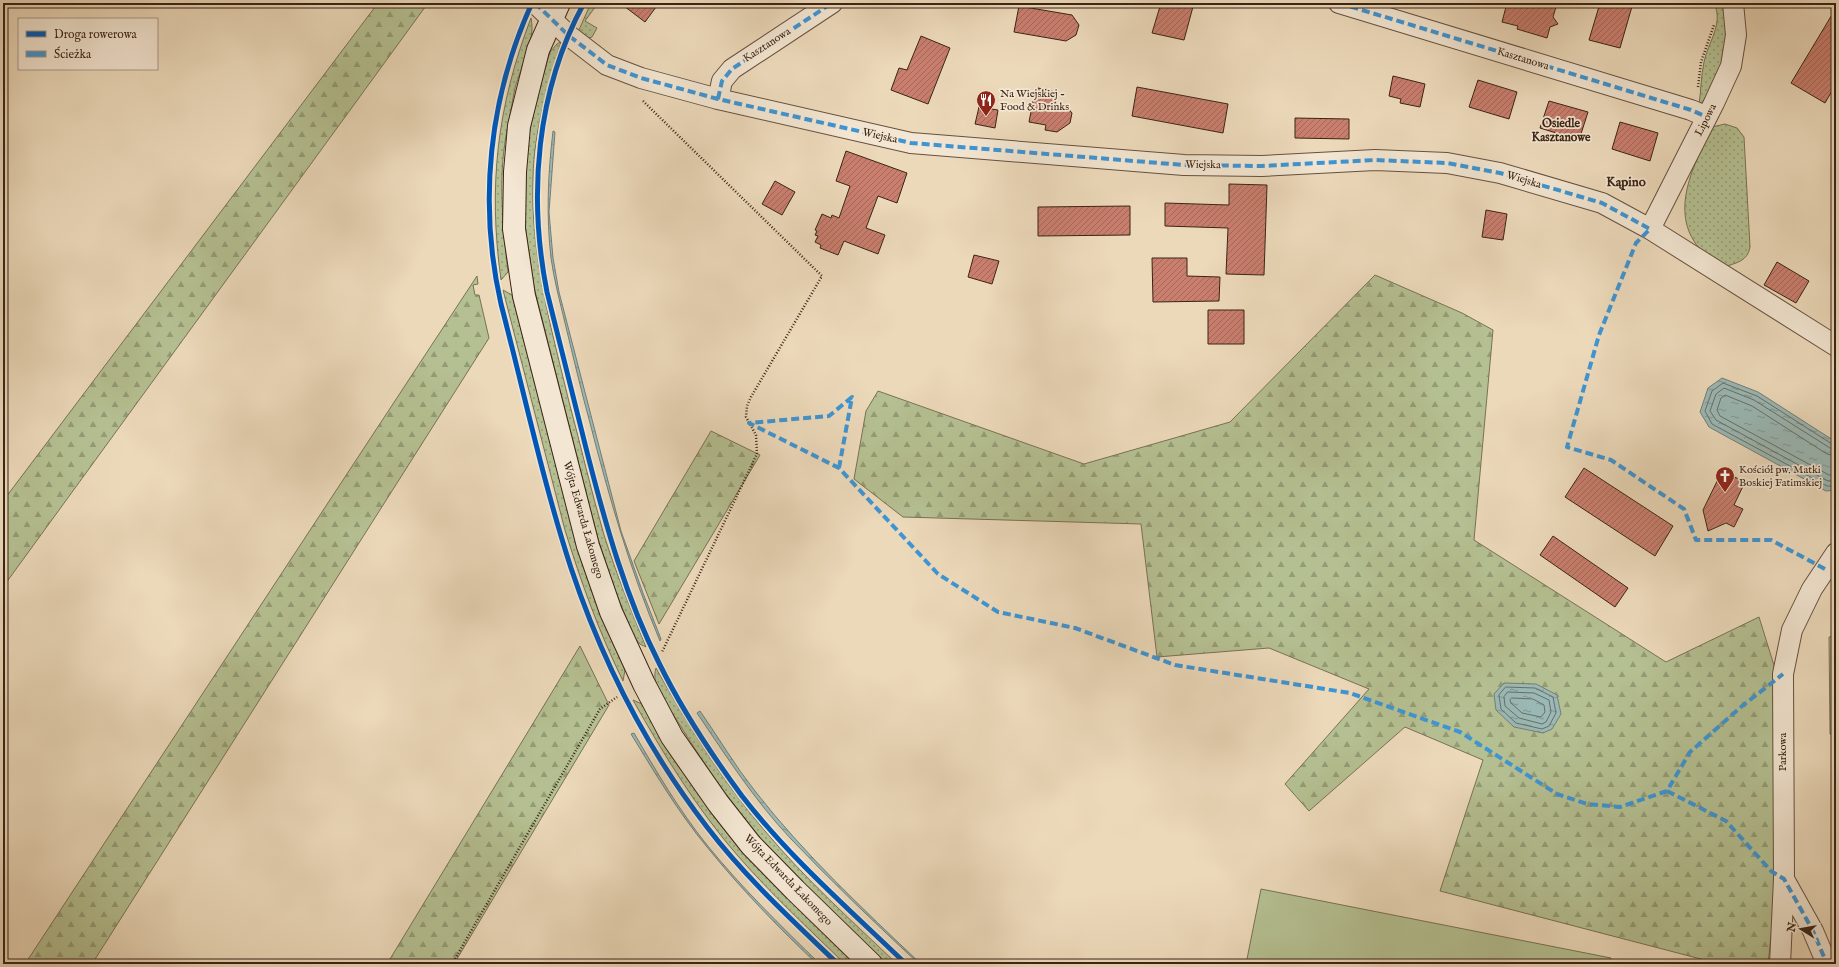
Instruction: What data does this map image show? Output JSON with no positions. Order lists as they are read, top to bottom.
{
  "streets": {
    "street": [
      "Kasztanowa",
      "Lipowa",
      "Wiejska",
      "Wójta Edwarda Łakomego",
      "Parkowa"
    ]
  },
  "crossings": [
    ["Kasztanowa", "Lipowa"],
    ["Kasztanowa", "Wiejska"],
    ["Lipowa", "Wiejska"],
    ["Wiejska", "Wójta Edwarda Łakomego"]
  ],
  "districts": ["Osiedle Kasztanowe", "Kąpino"],
  "places": {
    "restaurant": ["Na Wiejskiej - Food & Drinks"],
    "church": ["Kościół pw. Matki Boskiej Fatimskiej"]
  },
  "legend": ["Droga rowerowa", "Ścieżka"],
  "north": "left"
}
